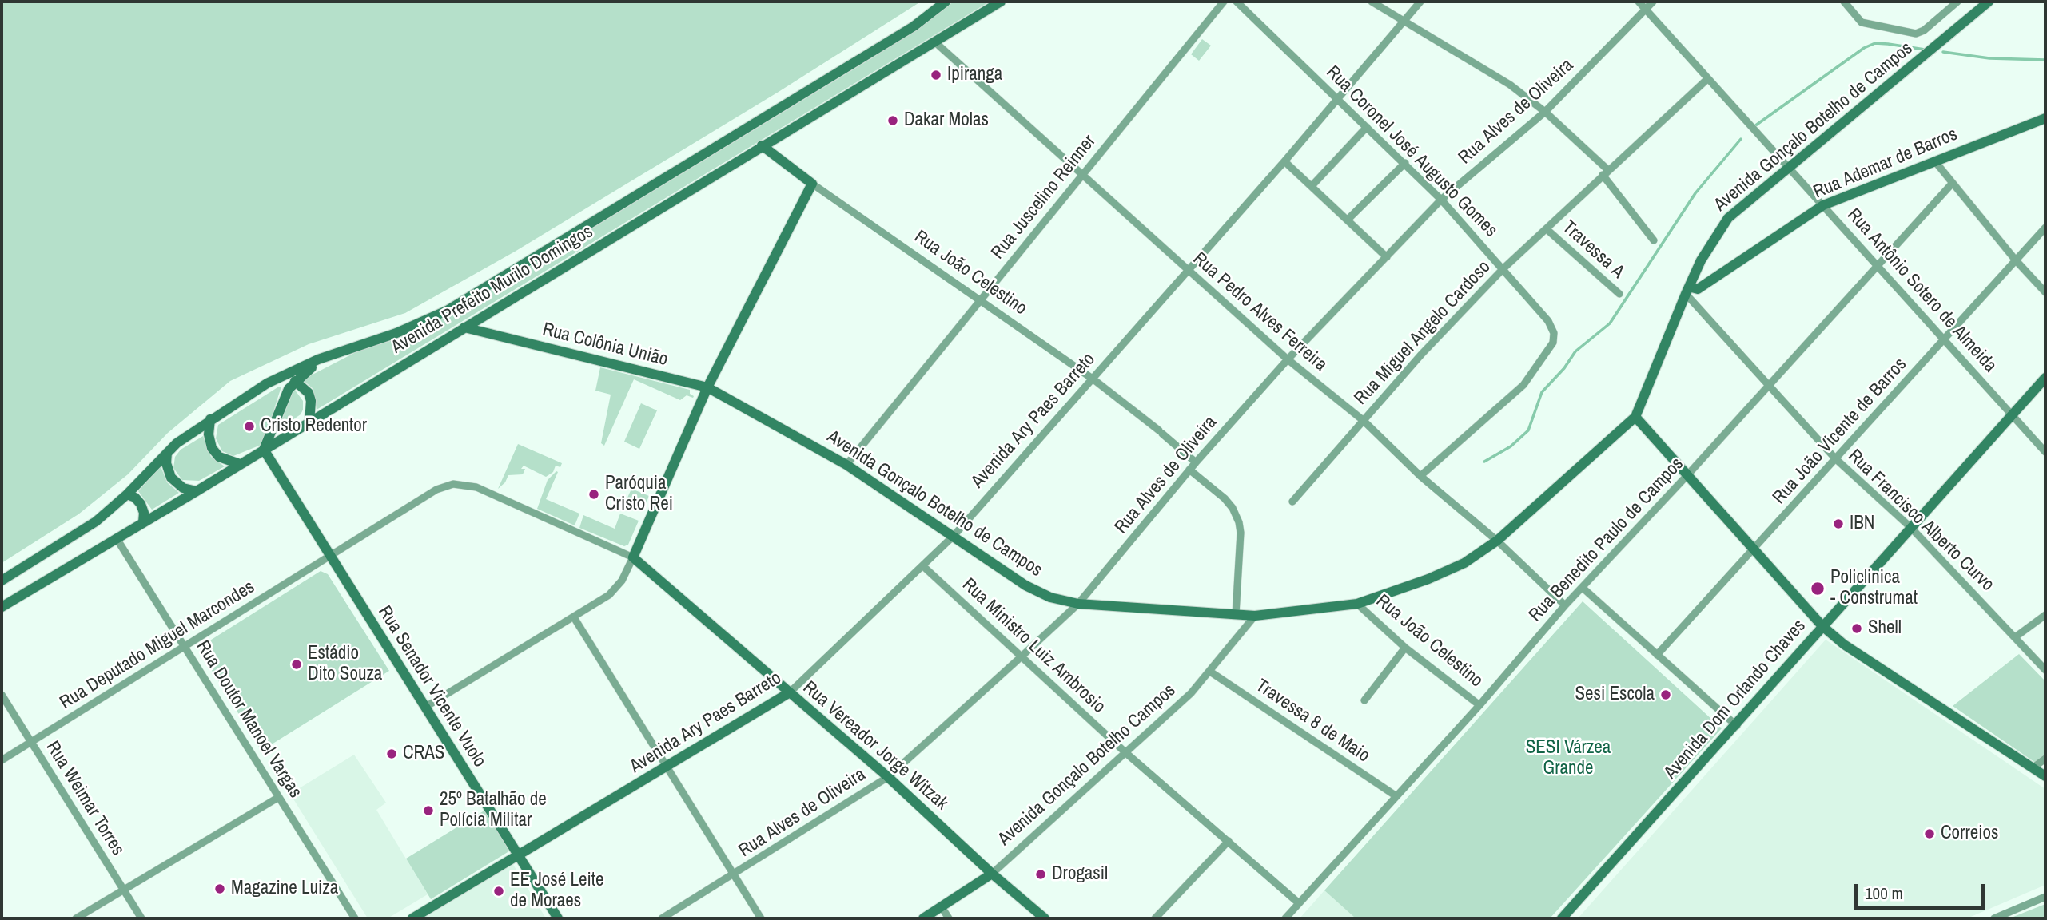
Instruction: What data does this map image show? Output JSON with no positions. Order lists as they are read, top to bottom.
{
  "streets": {
    "street": [
      "Rua Alves de Oliveira",
      "Avenida Gonçalo Botelho de Campos",
      "Rua Coronel José Augusto Gomes",
      "Rua Ademar de Barros",
      "Rua Juscelino Reinner",
      "Travessa A",
      "Rua João Celestino",
      "Avenida Prefeito Murilo Domingos",
      "Rua Antônio Sotero de Almeida",
      "Rua Pedro Alves Ferreira",
      "Rua Miguel Angelo Cardoso",
      "Rua Colônia União",
      "Avenida Ary Paes Barreto",
      "Rua João Vicente de Barros",
      "Rua Francisco Alberto Curvo",
      "Rua Benedito Paulo de Campos",
      "Rua Deputado Miguel Marcondes",
      "Rua Ministro Luiz Ambrosio",
      "Rua Senador Vicente Vuolo",
      "Avenida Dom Orlando Chaves",
      "Rua Doutor Manoel Vargas",
      "Travessa 8 de Maio",
      "Rua Vereador Jorge Witzak",
      "Avenida Gonçalo Botelho Campos",
      "Rua Weimar Torres"
    ]
  },
  "crossings": [
    ["Rua Alves de Oliveira", "Avenida Gonçalo Botelho de Campos"],
    ["Rua Alves de Oliveira", "Rua Coronel José Augusto Gomes"],
    ["Rua Alves de Oliveira", "Rua João Celestino"],
    ["Rua Alves de Oliveira", "Rua Antônio Sotero de Almeida"],
    ["Rua Alves de Oliveira", "Rua Pedro Alves Ferreira"],
    ["Rua Alves de Oliveira", "Rua Ministro Luiz Ambrosio"],
    ["Rua Alves de Oliveira", "Rua Vereador Jorge Witzak"],
    ["Avenida Gonçalo Botelho de Campos", "Rua Ademar de Barros"],
    ["Avenida Gonçalo Botelho de Campos", "Rua Juscelino Reinner"],
    ["Avenida Gonçalo Botelho de Campos", "Rua João Celestino"],
    ["Avenida Gonçalo Botelho de Campos", "Rua Antônio Sotero de Almeida"],
    ["Avenida Gonçalo Botelho de Campos", "Rua Pedro Alves Ferreira"],
    ["Avenida Gonçalo Botelho de Campos", "Rua Colônia União"],
    ["Avenida Gonçalo Botelho de Campos", "Avenida Ary Paes Barreto"],
    ["Avenida Gonçalo Botelho de Campos", "Rua Francisco Alberto Curvo"],
    ["Avenida Gonçalo Botelho de Campos", "Avenida Gonçalo Botelho Campos"],
    ["Rua Coronel José Augusto Gomes", "Rua Pedro Alves Ferreira"],
    ["Rua Coronel José Augusto Gomes", "Rua Miguel Angelo Cardoso"],
    ["Rua Coronel José Augusto Gomes", "Avenida Ary Paes Barreto"],
    ["Rua Ademar de Barros", "Rua Antônio Sotero de Almeida"],
    ["Rua Ademar de Barros", "Rua Francisco Alberto Curvo"],
    ["Rua Juscelino Reinner", "Rua João Celestino"],
    ["Rua Juscelino Reinner", "Rua Pedro Alves Ferreira"],
    ["Travessa A", "Rua Miguel Angelo Cardoso"],
    ["Rua João Celestino", "Avenida Prefeito Murilo Domingos"],
    ["Rua João Celestino", "Avenida Ary Paes Barreto"],
    ["Rua João Celestino", "Rua Benedito Paulo de Campos"],
    ["Avenida Prefeito Murilo Domingos", "Rua Pedro Alves Ferreira"],
    ["Avenida Prefeito Murilo Domingos", "Rua Colônia União"],
    ["Avenida Prefeito Murilo Domingos", "Rua Senador Vicente Vuolo"],
    ["Avenida Prefeito Murilo Domingos", "Rua Doutor Manoel Vargas"],
    ["Rua Antônio Sotero de Almeida", "Rua Miguel Angelo Cardoso"],
    ["Rua Antônio Sotero de Almeida", "Rua João Vicente de Barros"],
    ["Rua Antônio Sotero de Almeida", "Rua Benedito Paulo de Campos"],
    ["Rua Antônio Sotero de Almeida", "Avenida Dom Orlando Chaves"],
    ["Rua Pedro Alves Ferreira", "Rua Miguel Angelo Cardoso"],
    ["Rua Pedro Alves Ferreira", "Avenida Ary Paes Barreto"],
    ["Rua Pedro Alves Ferreira", "Rua Benedito Paulo de Campos"],
    ["Avenida Ary Paes Barreto", "Rua Ministro Luiz Ambrosio"],
    ["Avenida Ary Paes Barreto", "Rua Senador Vicente Vuolo"],
    ["Avenida Ary Paes Barreto", "Rua Vereador Jorge Witzak"],
    ["Rua João Vicente de Barros", "Rua Francisco Alberto Curvo"],
    ["Rua Francisco Alberto Curvo", "Rua Benedito Paulo de Campos"],
    ["Rua Francisco Alberto Curvo", "Avenida Dom Orlando Chaves"],
    ["Rua Benedito Paulo de Campos", "Rua Ministro Luiz Ambrosio"],
    ["Rua Benedito Paulo de Campos", "Travessa 8 de Maio"],
    ["Rua Deputado Miguel Marcondes", "Rua Senador Vicente Vuolo"],
    ["Rua Deputado Miguel Marcondes", "Rua Doutor Manoel Vargas"],
    ["Rua Deputado Miguel Marcondes", "Rua Vereador Jorge Witzak"],
    ["Rua Deputado Miguel Marcondes", "Rua Weimar Torres"],
    ["Rua Ministro Luiz Ambrosio", "Avenida Gonçalo Botelho Campos"],
    ["Rua Senador Vicente Vuolo", "Rua Vereador Jorge Witzak"],
    ["Travessa 8 de Maio", "Avenida Gonçalo Botelho Campos"],
    ["Rua Vereador Jorge Witzak", "Avenida Gonçalo Botelho Campos"]
  ],
  "parks": ["SESI Várzea Grande"],
  "places": [
    "Ipiranga",
    "Dakar Molas",
    "Cristo Redentor",
    "Paróquia Cristo Rei",
    "IBN",
    "Policlinica - Construmat",
    "Shell",
    "Estádio Dito Souza",
    "Sesi Escola",
    "CRAS",
    "25º Batalhão de Polícia Militar",
    "Correios",
    "Drogasil",
    "Magazine Luiza",
    "EE José Leite de Moraes"
  ],
  "scale_bar": "100 m"
}
